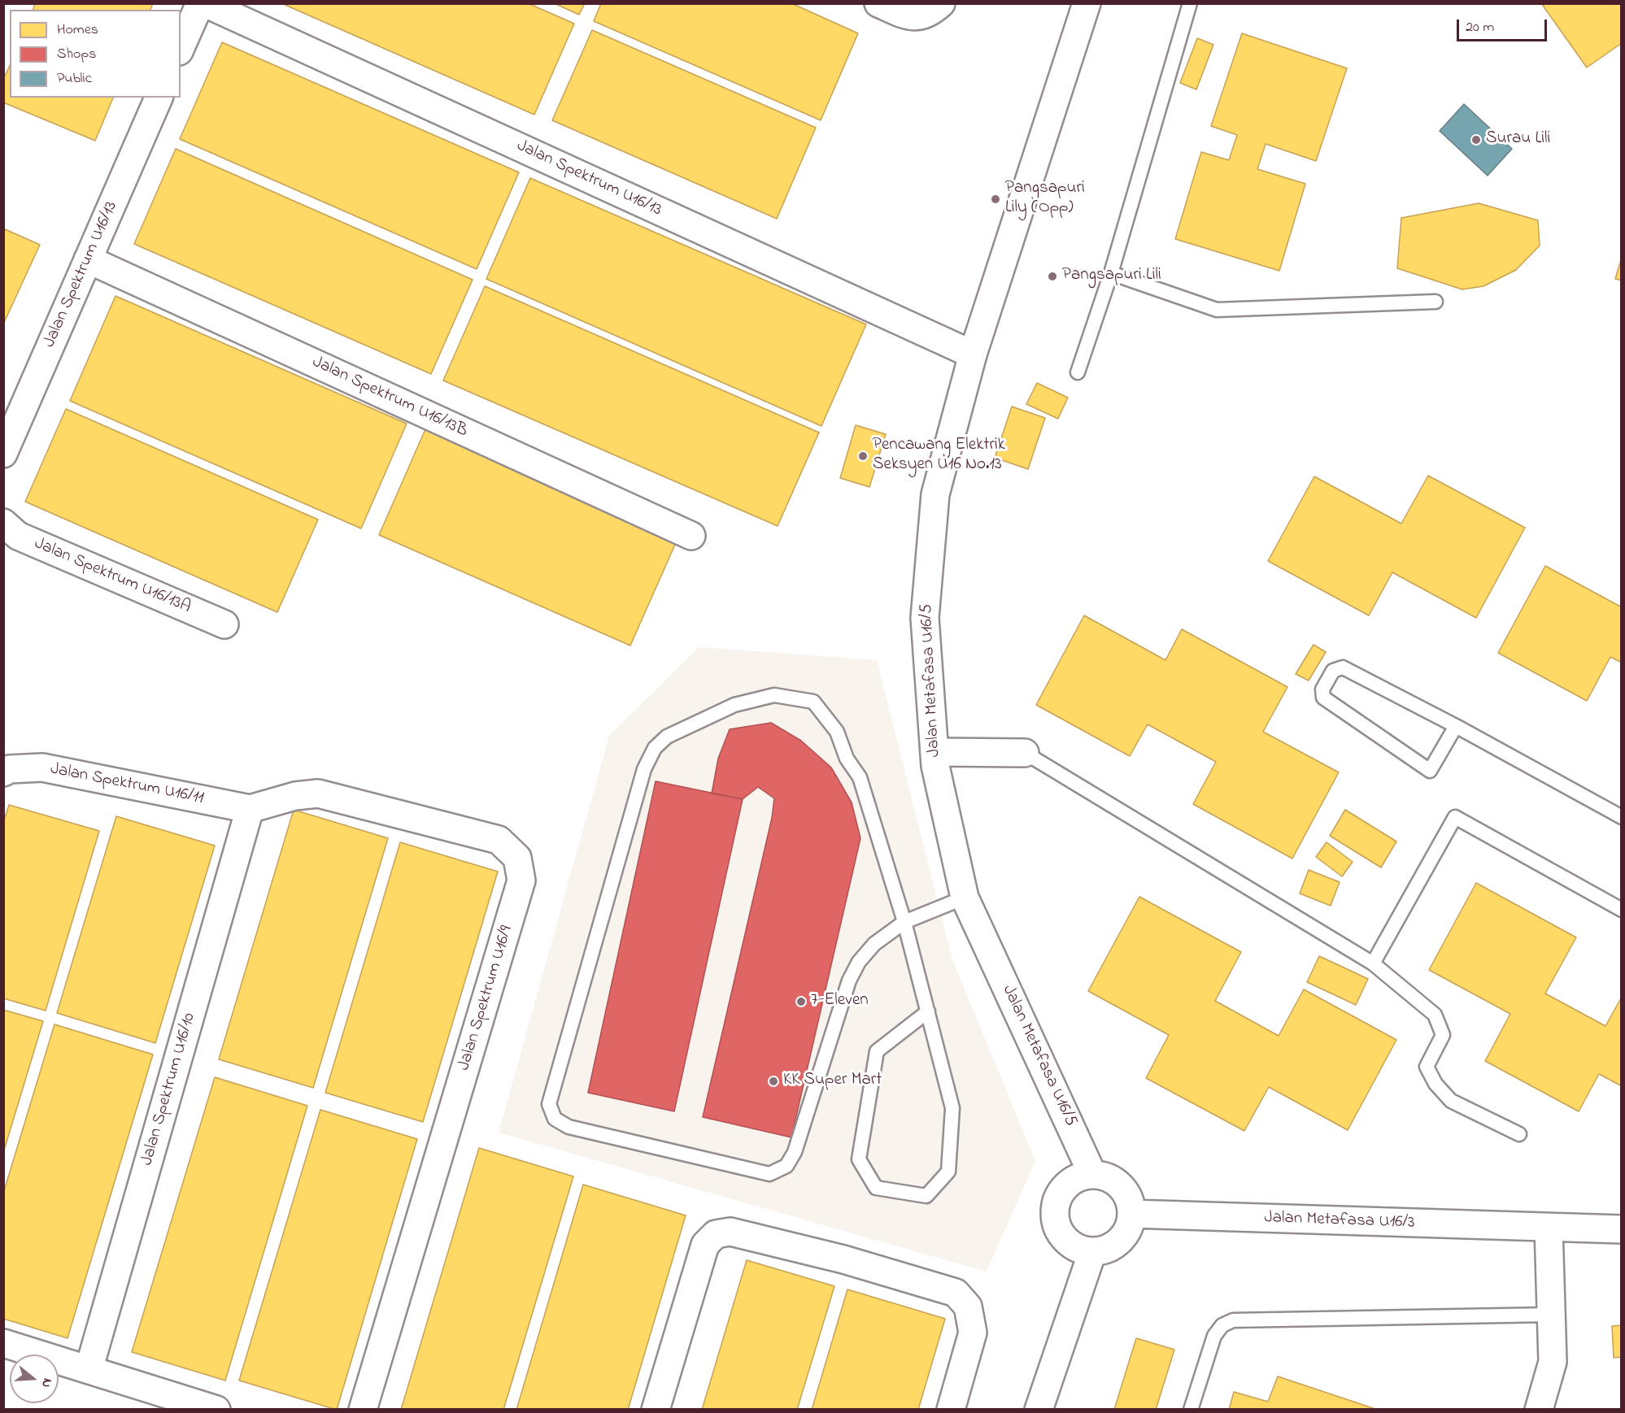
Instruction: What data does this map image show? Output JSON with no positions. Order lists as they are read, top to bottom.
{
  "streets": {
    "street": [
      "Jalan Spektrum U16/13",
      "Jalan Spektrum U16/13B",
      "Jalan Spektrum U16/13A",
      "Jalan Metafasa U16/5",
      "Jalan Spektrum U16/11",
      "Jalan Spektrum U16/9",
      "Jalan Spektrum U16/10",
      "Jalan Metafasa U16/3"
    ]
  },
  "crossings": [
    ["Jalan Spektrum U16/13", "Jalan Spektrum U16/13B"],
    ["Jalan Spektrum U16/13", "Jalan Metafasa U16/5"],
    ["Jalan Metafasa U16/5", "Jalan Metafasa U16/3"],
    ["Jalan Spektrum U16/11", "Jalan Spektrum U16/9"],
    ["Jalan Spektrum U16/11", "Jalan Spektrum U16/10"],
    ["Jalan Spektrum U16/9", "Jalan Spektrum U16/10"]
  ],
  "places": [
    "Surau Lili",
    "Pangsapuri Lily (Opp)",
    "Pangsapuri Lili",
    "Pencawang Elektrik Seksyen U16 No.13",
    "7-Eleven",
    "KK Super Mart"
  ],
  "legend": ["Homes", "Shops", "Public"],
  "scale_bar": "20 m",
  "north": "right"
}
